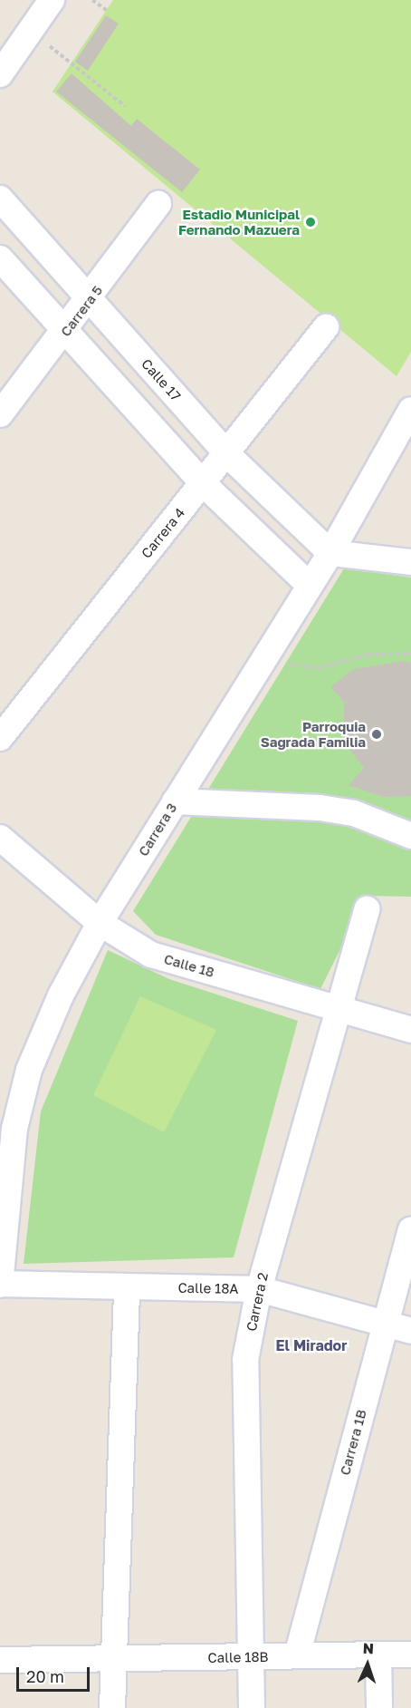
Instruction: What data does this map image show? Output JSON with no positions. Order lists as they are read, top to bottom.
{
  "streets": {
    "street": [
      "Carrera 5",
      "Calle 17",
      "Carrera 4",
      "Carrera 3",
      "Calle 18",
      "Calle 18A",
      "Carrera 2",
      "Carrera 1B",
      "Calle 18B"
    ]
  },
  "crossings": [
    ["Carrera 5", "Calle 17"],
    ["Calle 17", "Carrera 4"],
    ["Calle 17", "Carrera 3"],
    ["Carrera 3", "Calle 18"],
    ["Carrera 3", "Calle 18A"],
    ["Calle 18", "Carrera 2"],
    ["Calle 18A", "Carrera 2"],
    ["Calle 18A", "Carrera 1B"],
    ["Carrera 2", "Calle 18B"],
    ["Carrera 1B", "Calle 18B"]
  ],
  "districts": ["El Mirador"],
  "places": ["Estadio Municipal Fernando Mazuera", "Parroquia Sagrada Familia"],
  "scale_bar": "20 m",
  "north": "top"
}
